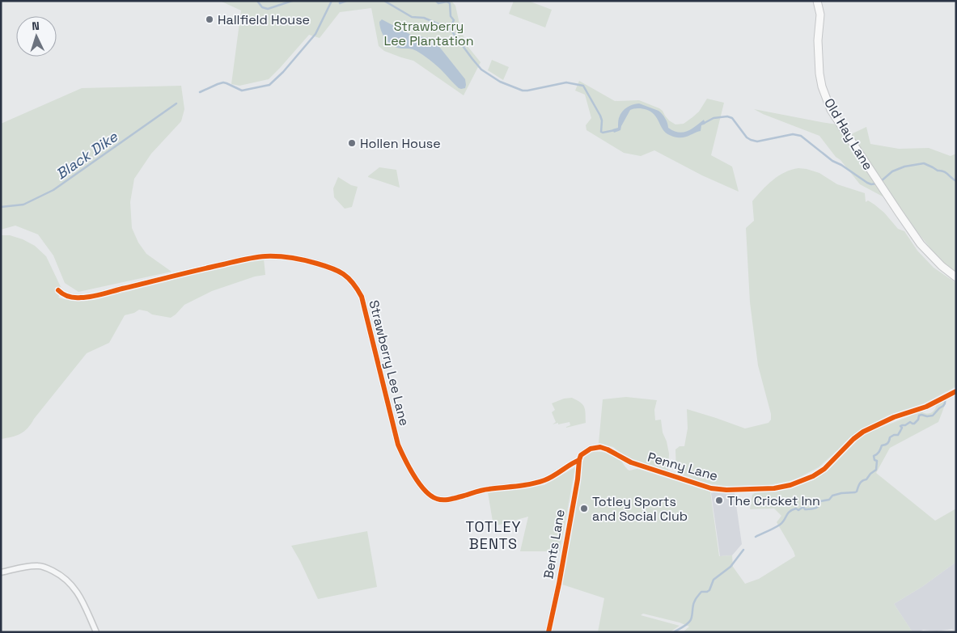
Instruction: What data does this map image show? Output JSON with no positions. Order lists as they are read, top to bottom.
{
  "streets": {
    "street": [
      "Old Hay Lane",
      "Strawberry Lee Lane",
      "Penny Lane",
      "Bents Lane"
    ]
  },
  "crossings": [
    ["Strawberry Lee Lane", "Penny Lane"],
    ["Strawberry Lee Lane", "Bents Lane"],
    ["Penny Lane", "Bents Lane"]
  ],
  "districts": ["TOTLEY BENTS"],
  "water": ["Black Dike"],
  "parks": ["Strawberry Lee Plantation"],
  "places": [
    "Hallfield House",
    "Hollen House",
    "The Cricket Inn",
    "Totley Sports and Social Club"
  ],
  "north": "top"
}
